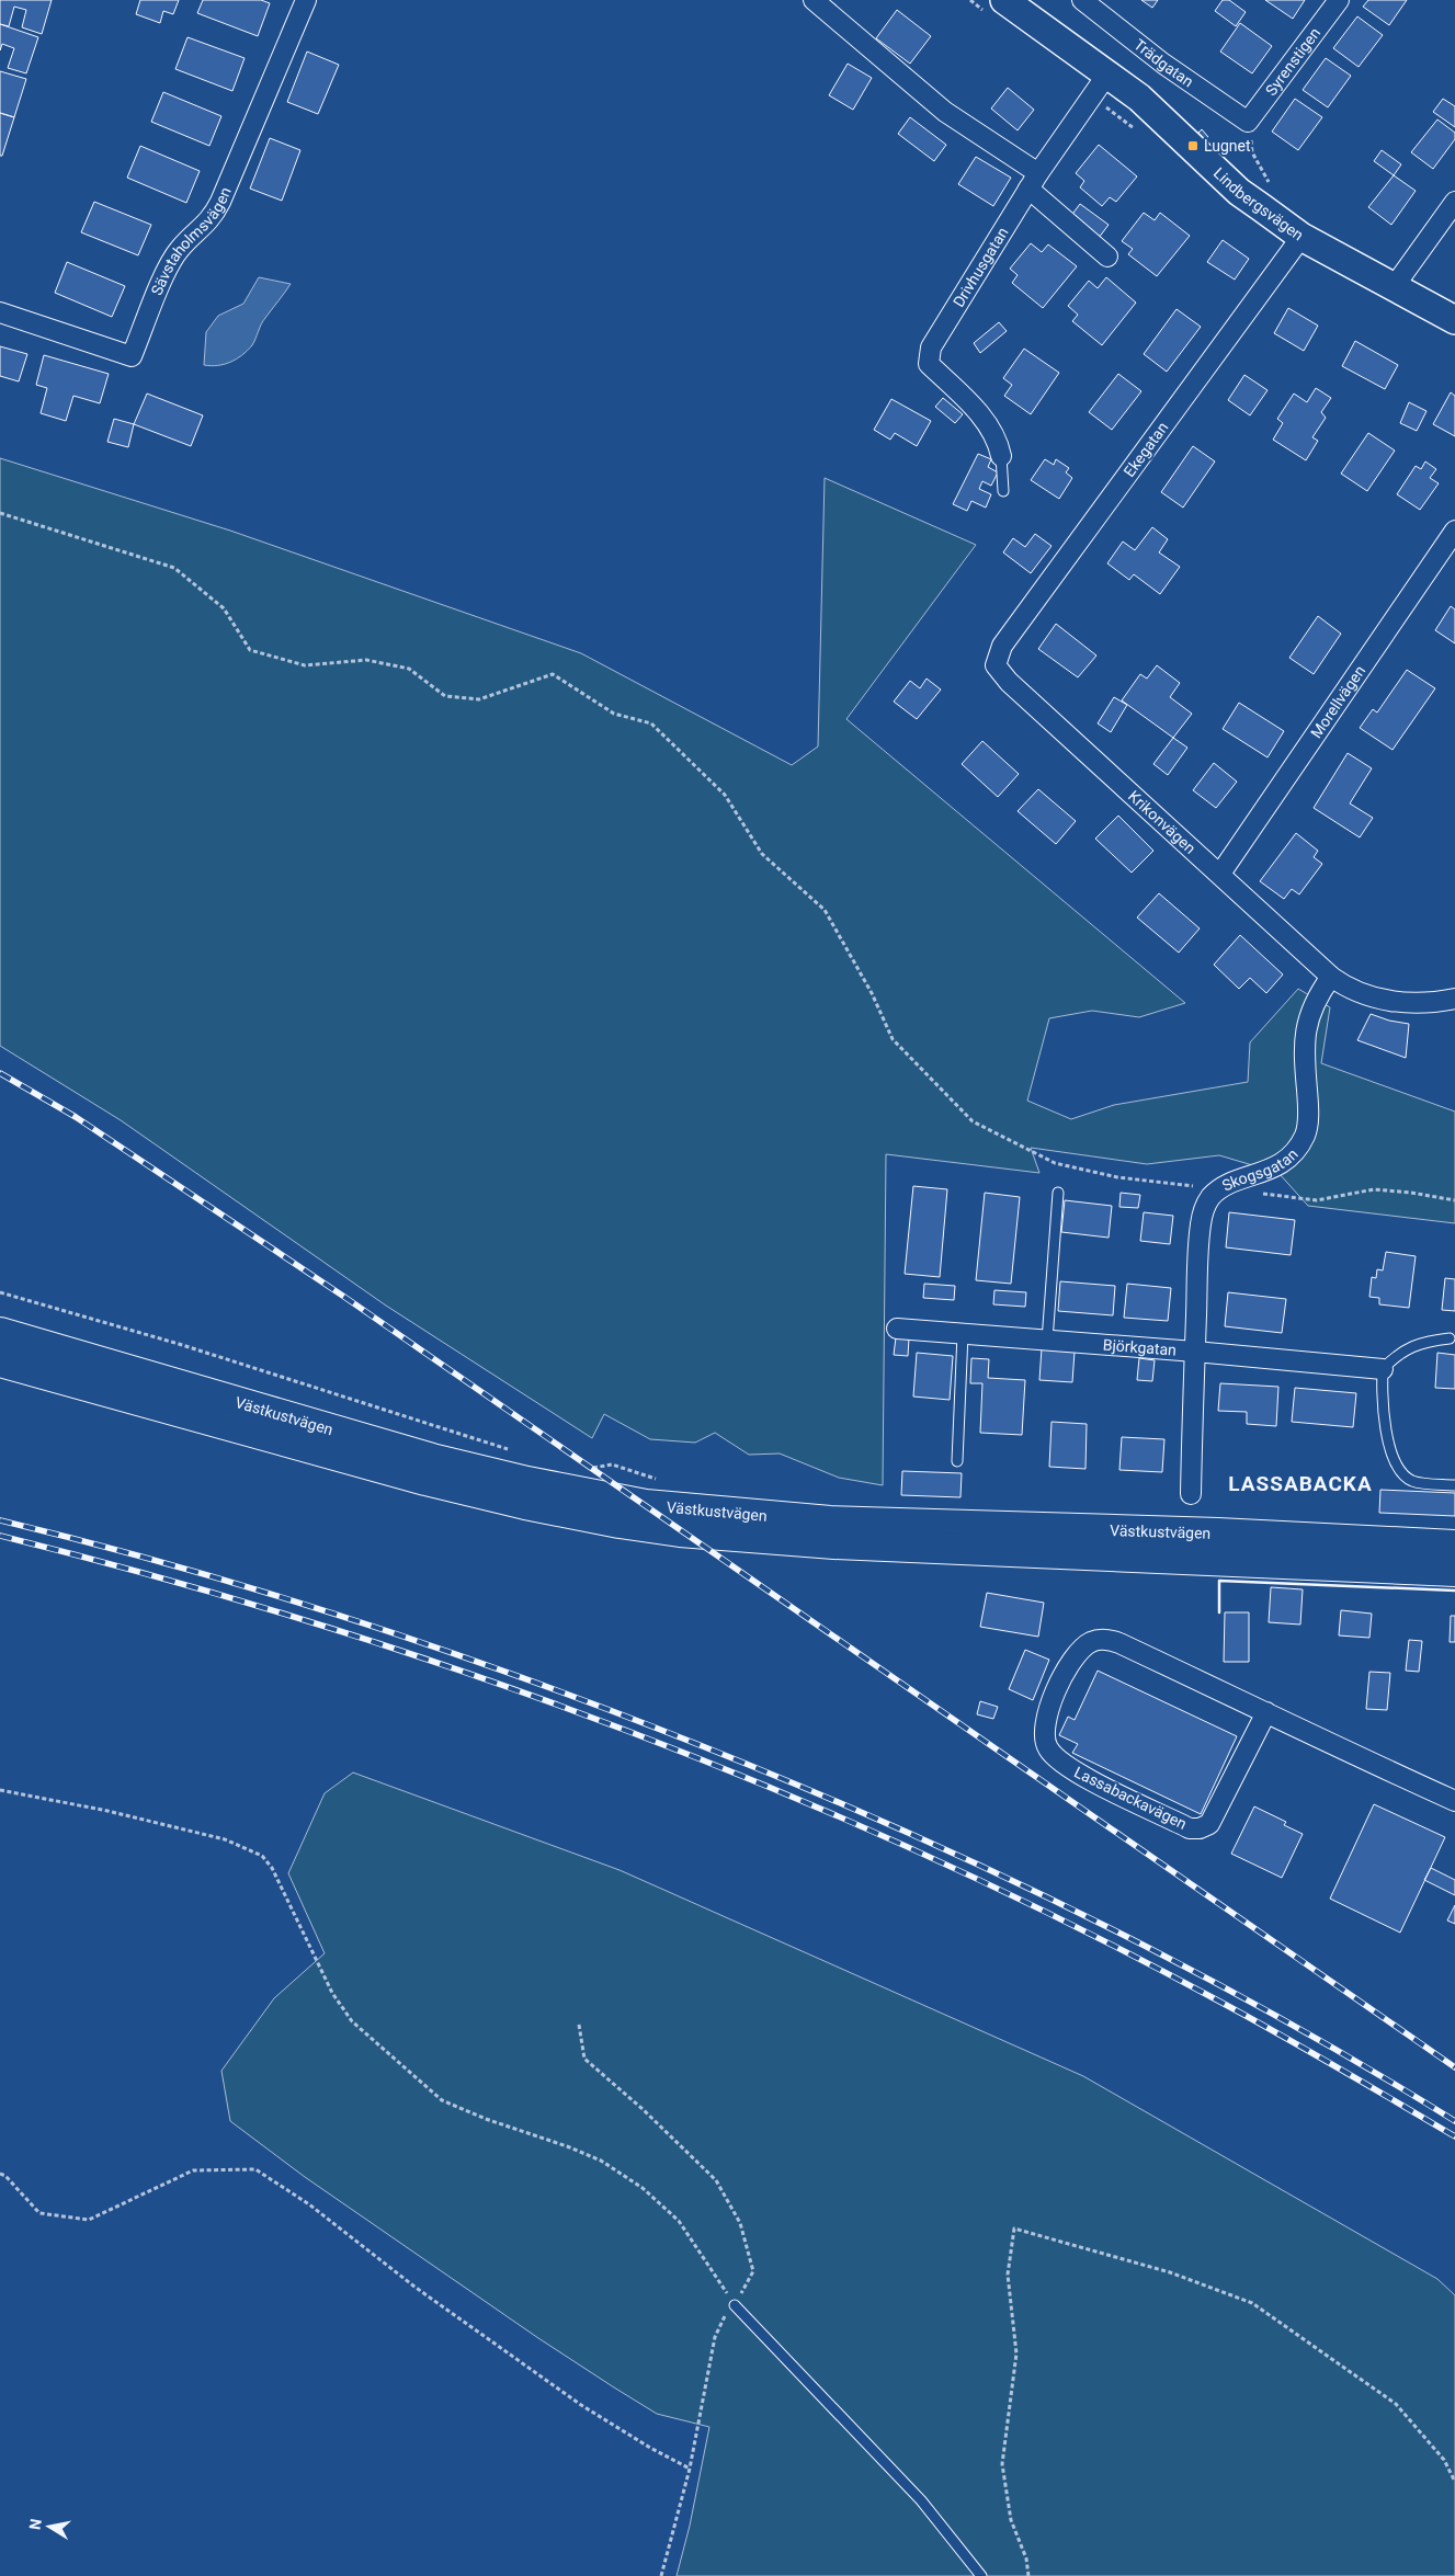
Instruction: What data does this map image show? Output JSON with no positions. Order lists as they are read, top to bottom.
{
  "streets": {
    "main road": ["Västkustvägen"],
    "street": [
      "Syrenstigen",
      "Trädgatan",
      "Lindbergsvägen",
      "Sävstaholmsvägen",
      "Drivhusgatan",
      "Ekegatan",
      "Morellvägen",
      "Krikonvägen",
      "Skogsgatan",
      "Björkgatan",
      "Lassabackavägen"
    ]
  },
  "crossings": [
    ["Syrenstigen", "Trädgatan"],
    ["Lindbergsvägen", "Drivhusgatan"],
    ["Lindbergsvägen", "Ekegatan"],
    ["Ekegatan", "Krikonvägen"],
    ["Morellvägen", "Krikonvägen"],
    ["Krikonvägen", "Skogsgatan"],
    ["Skogsgatan", "Björkgatan"]
  ],
  "districts": ["LASSABACKA"],
  "places": {
    "transit": ["Lugnet"]
  },
  "north": "left"
}
